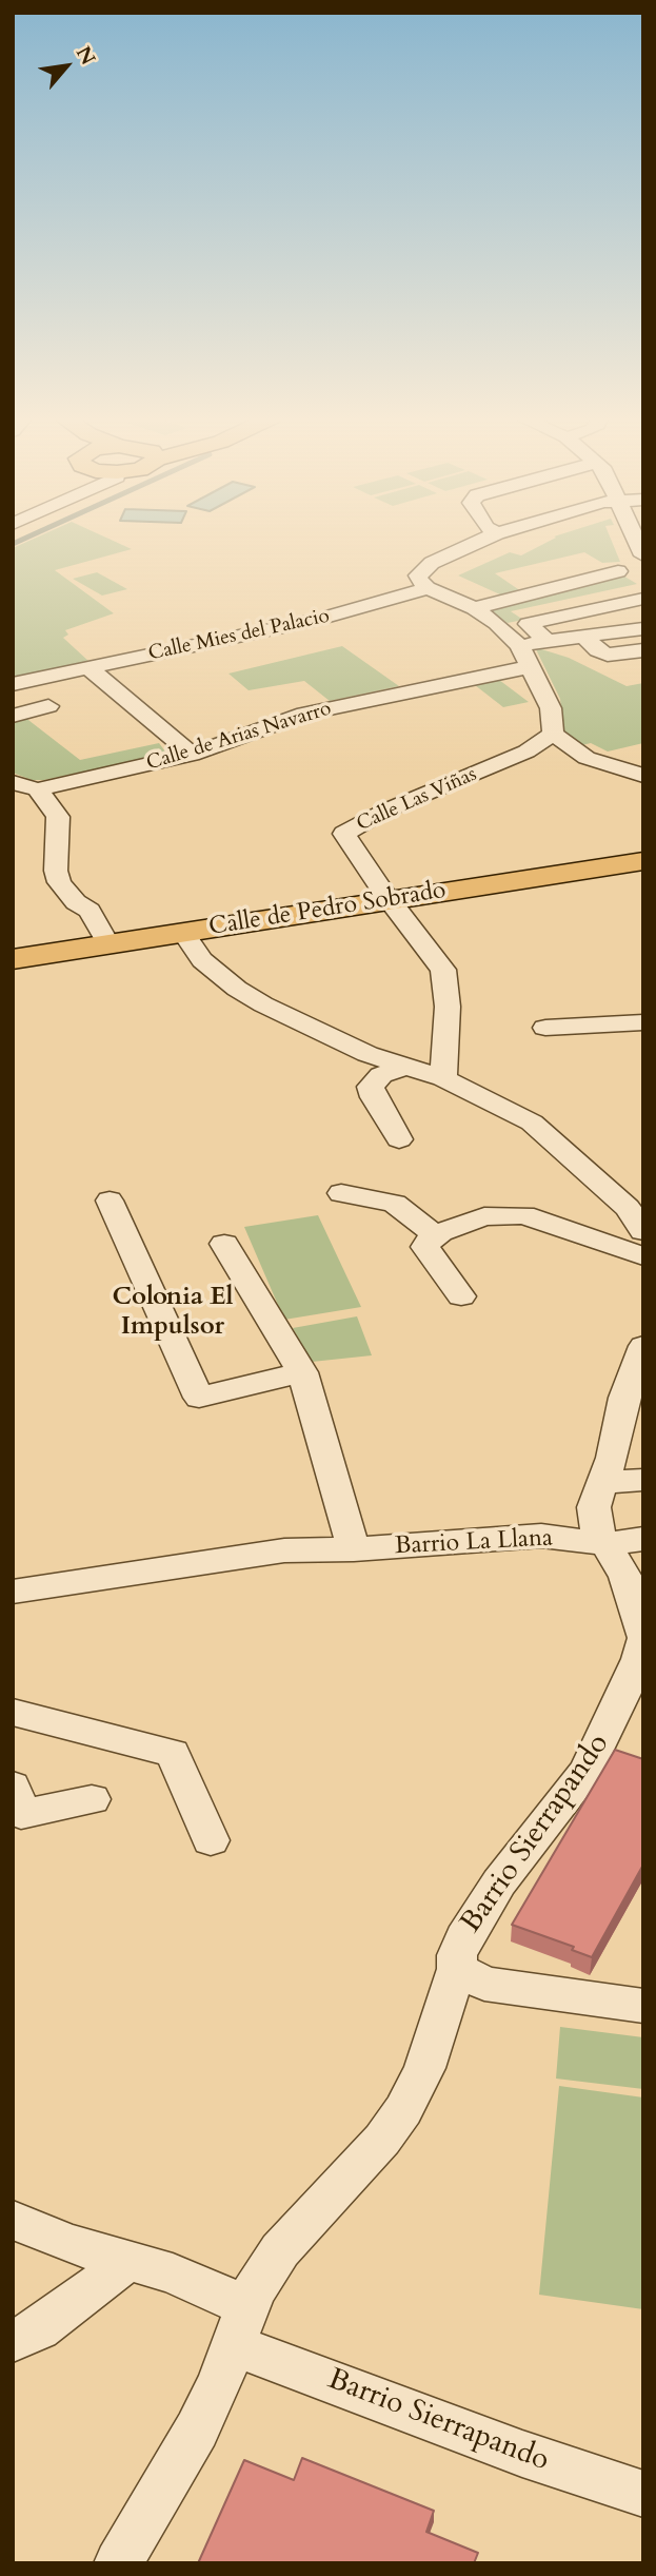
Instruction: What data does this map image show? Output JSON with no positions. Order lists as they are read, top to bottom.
{
  "streets": {
    "main road": ["Calle de Pedro Sobrado"],
    "street": [
      "Calle Mies del Palacio",
      "Calle de Arias Navarro",
      "Calle Las Viñas",
      "Barrio La Llana",
      "Barrio Sierrapando"
    ]
  },
  "crossings": [
    ["Calle Las Viñas", "Calle de Pedro Sobrado"],
    ["Barrio La Llana", "Barrio Sierrapando"]
  ],
  "districts": ["Colonia El Impulsor"],
  "north": "top right"
}
